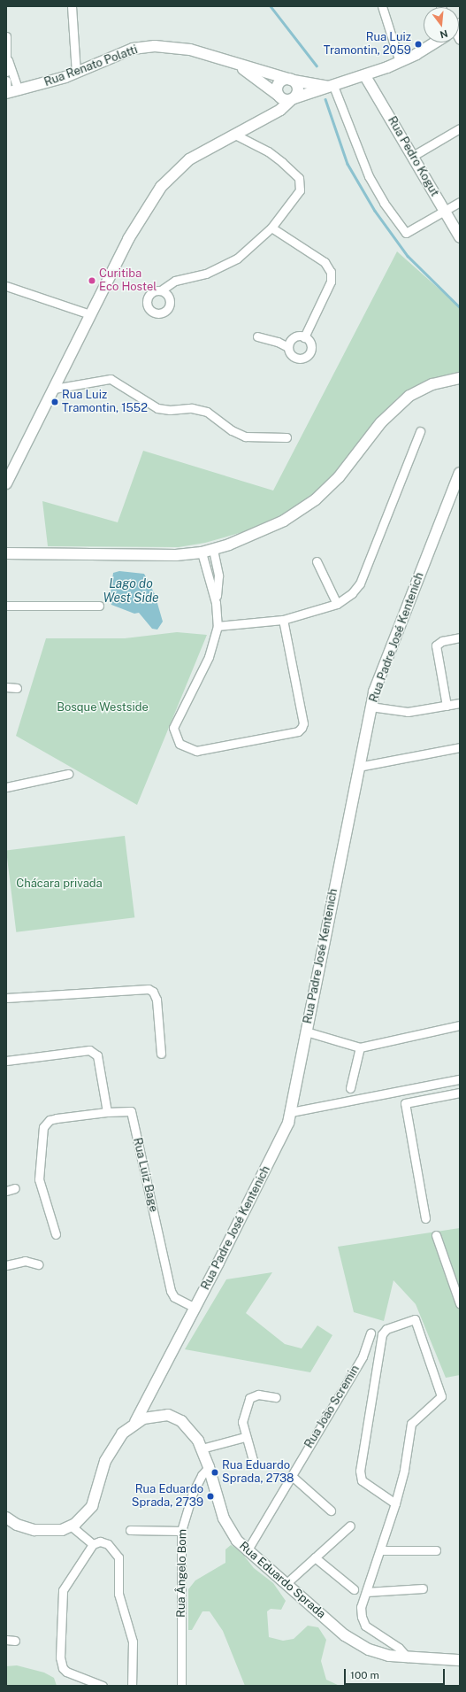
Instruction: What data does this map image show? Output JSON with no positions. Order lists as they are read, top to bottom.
{
  "streets": {
    "main road": [
      "Rua Renato Polatti",
      "Rua Pedro Kogut",
      "Rua Padre José Kentenich",
      "Rua Eduardo Sprada"
    ],
    "street": ["Rua Luiz Bage", "Rua João Scremin", "Rua Ângelo Bom"]
  },
  "crossings": [
    ["Rua Padre José Kentenich", "Rua Luiz Bage"],
    ["Rua Padre José Kentenich", "Rua Eduardo Sprada"],
    ["Rua João Scremin", "Rua Eduardo Sprada"],
    ["Rua Ângelo Bom", "Rua Eduardo Sprada"]
  ],
  "water": ["Lago do West Side"],
  "parks": ["Bosque Westside", "Chácara privada"],
  "places": [
    "Rua Luiz Tramontin, 2059",
    "Curitiba Eco Hostel",
    "Rua Luiz Tramontin, 1552",
    "Rua Eduardo Sprada, 2738",
    "Rua Eduardo Sprada, 2739"
  ],
  "scale_bar": "100 m",
  "north": "bottom"
}
